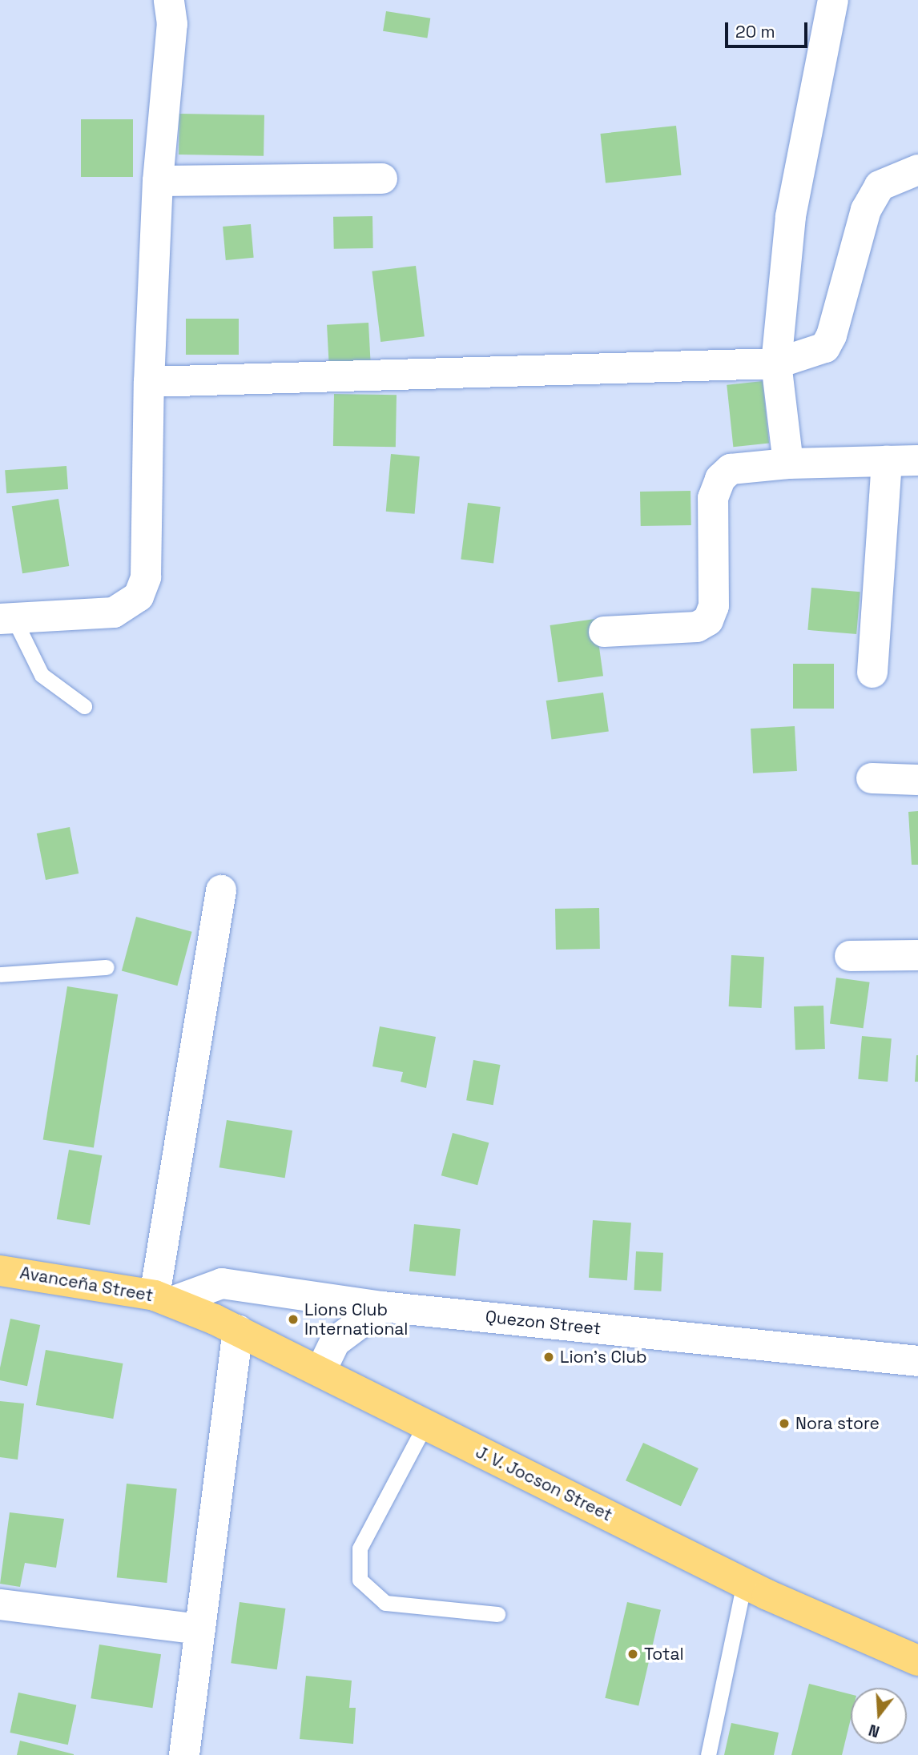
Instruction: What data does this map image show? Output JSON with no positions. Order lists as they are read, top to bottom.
{
  "streets": {
    "main road": ["Avanceña Street", "J. V. Jocson Street"],
    "street": ["Quezon Street"]
  },
  "crossings": [
    ["Avanceña Street", "Quezon Street"],
    ["Avanceña Street", "J. V. Jocson Street"],
    ["Quezon Street", "J. V. Jocson Street"]
  ],
  "places": [
    "Lions Club International",
    "Lion's Club",
    "Nora store",
    "Total"
  ],
  "scale_bar": "20 m",
  "north": "bottom"
}
